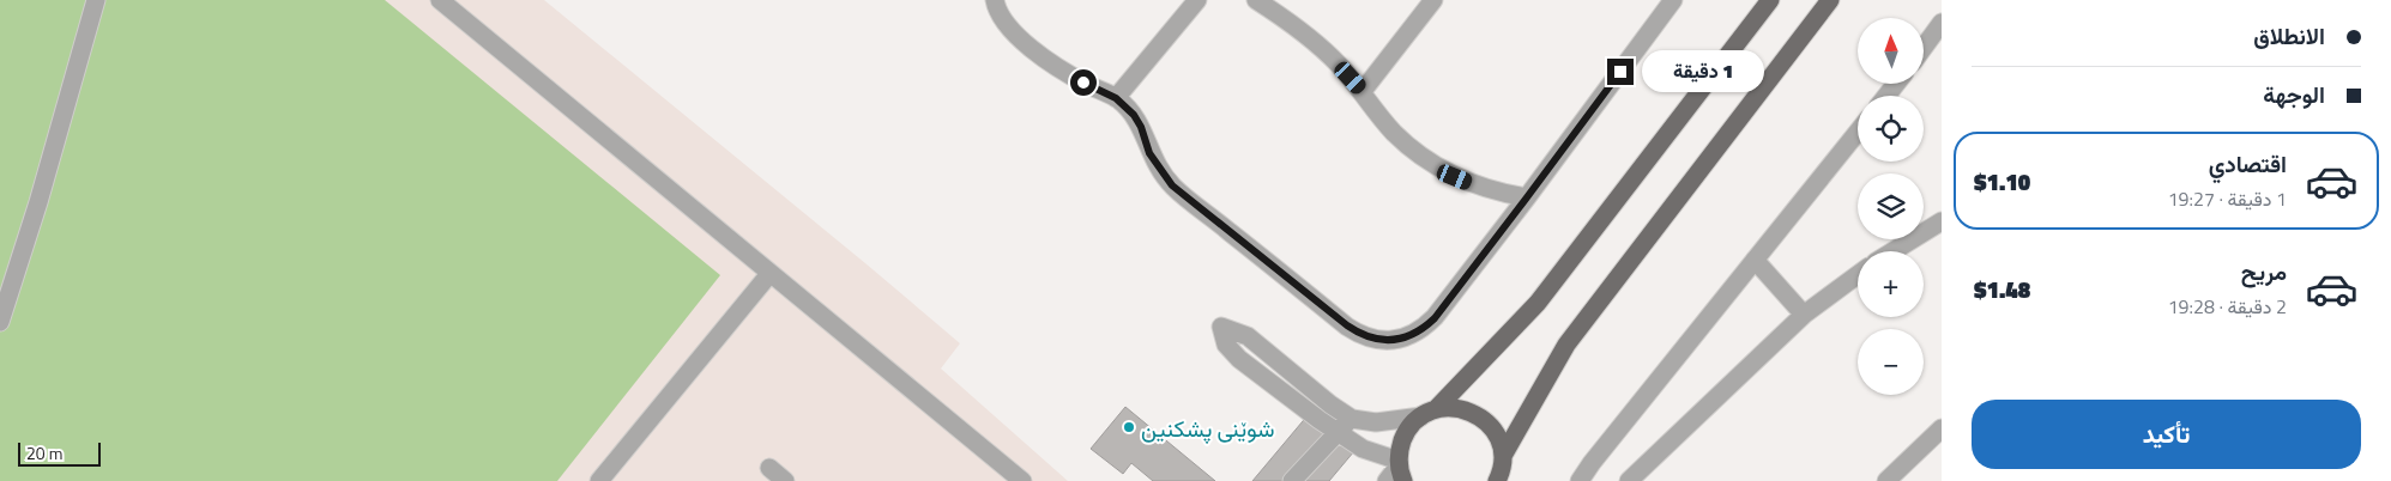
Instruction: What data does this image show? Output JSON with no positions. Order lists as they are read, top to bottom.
{
  "places": ["شوێنی پشکنین"],
  "scale_bar": "20 m",
  "north": "top",
  "page": {
    "banner": ["الانطلاق", "الوجهة"],
    "map_buttons": ["+", "−"],
    "bubble": "1 دقيقة",
    "list": [
      {
        "name": "اقتصادي",
        "note": "1 دقيقة · 19:27",
        "value": "$1.10"
      },
      {
        "name": "مريح",
        "note": "2 دقيقة · 19:28",
        "value": "$1.48"
      }
    ],
    "buttons": "تأكيد",
    "scale": "20 m"
  }
}
